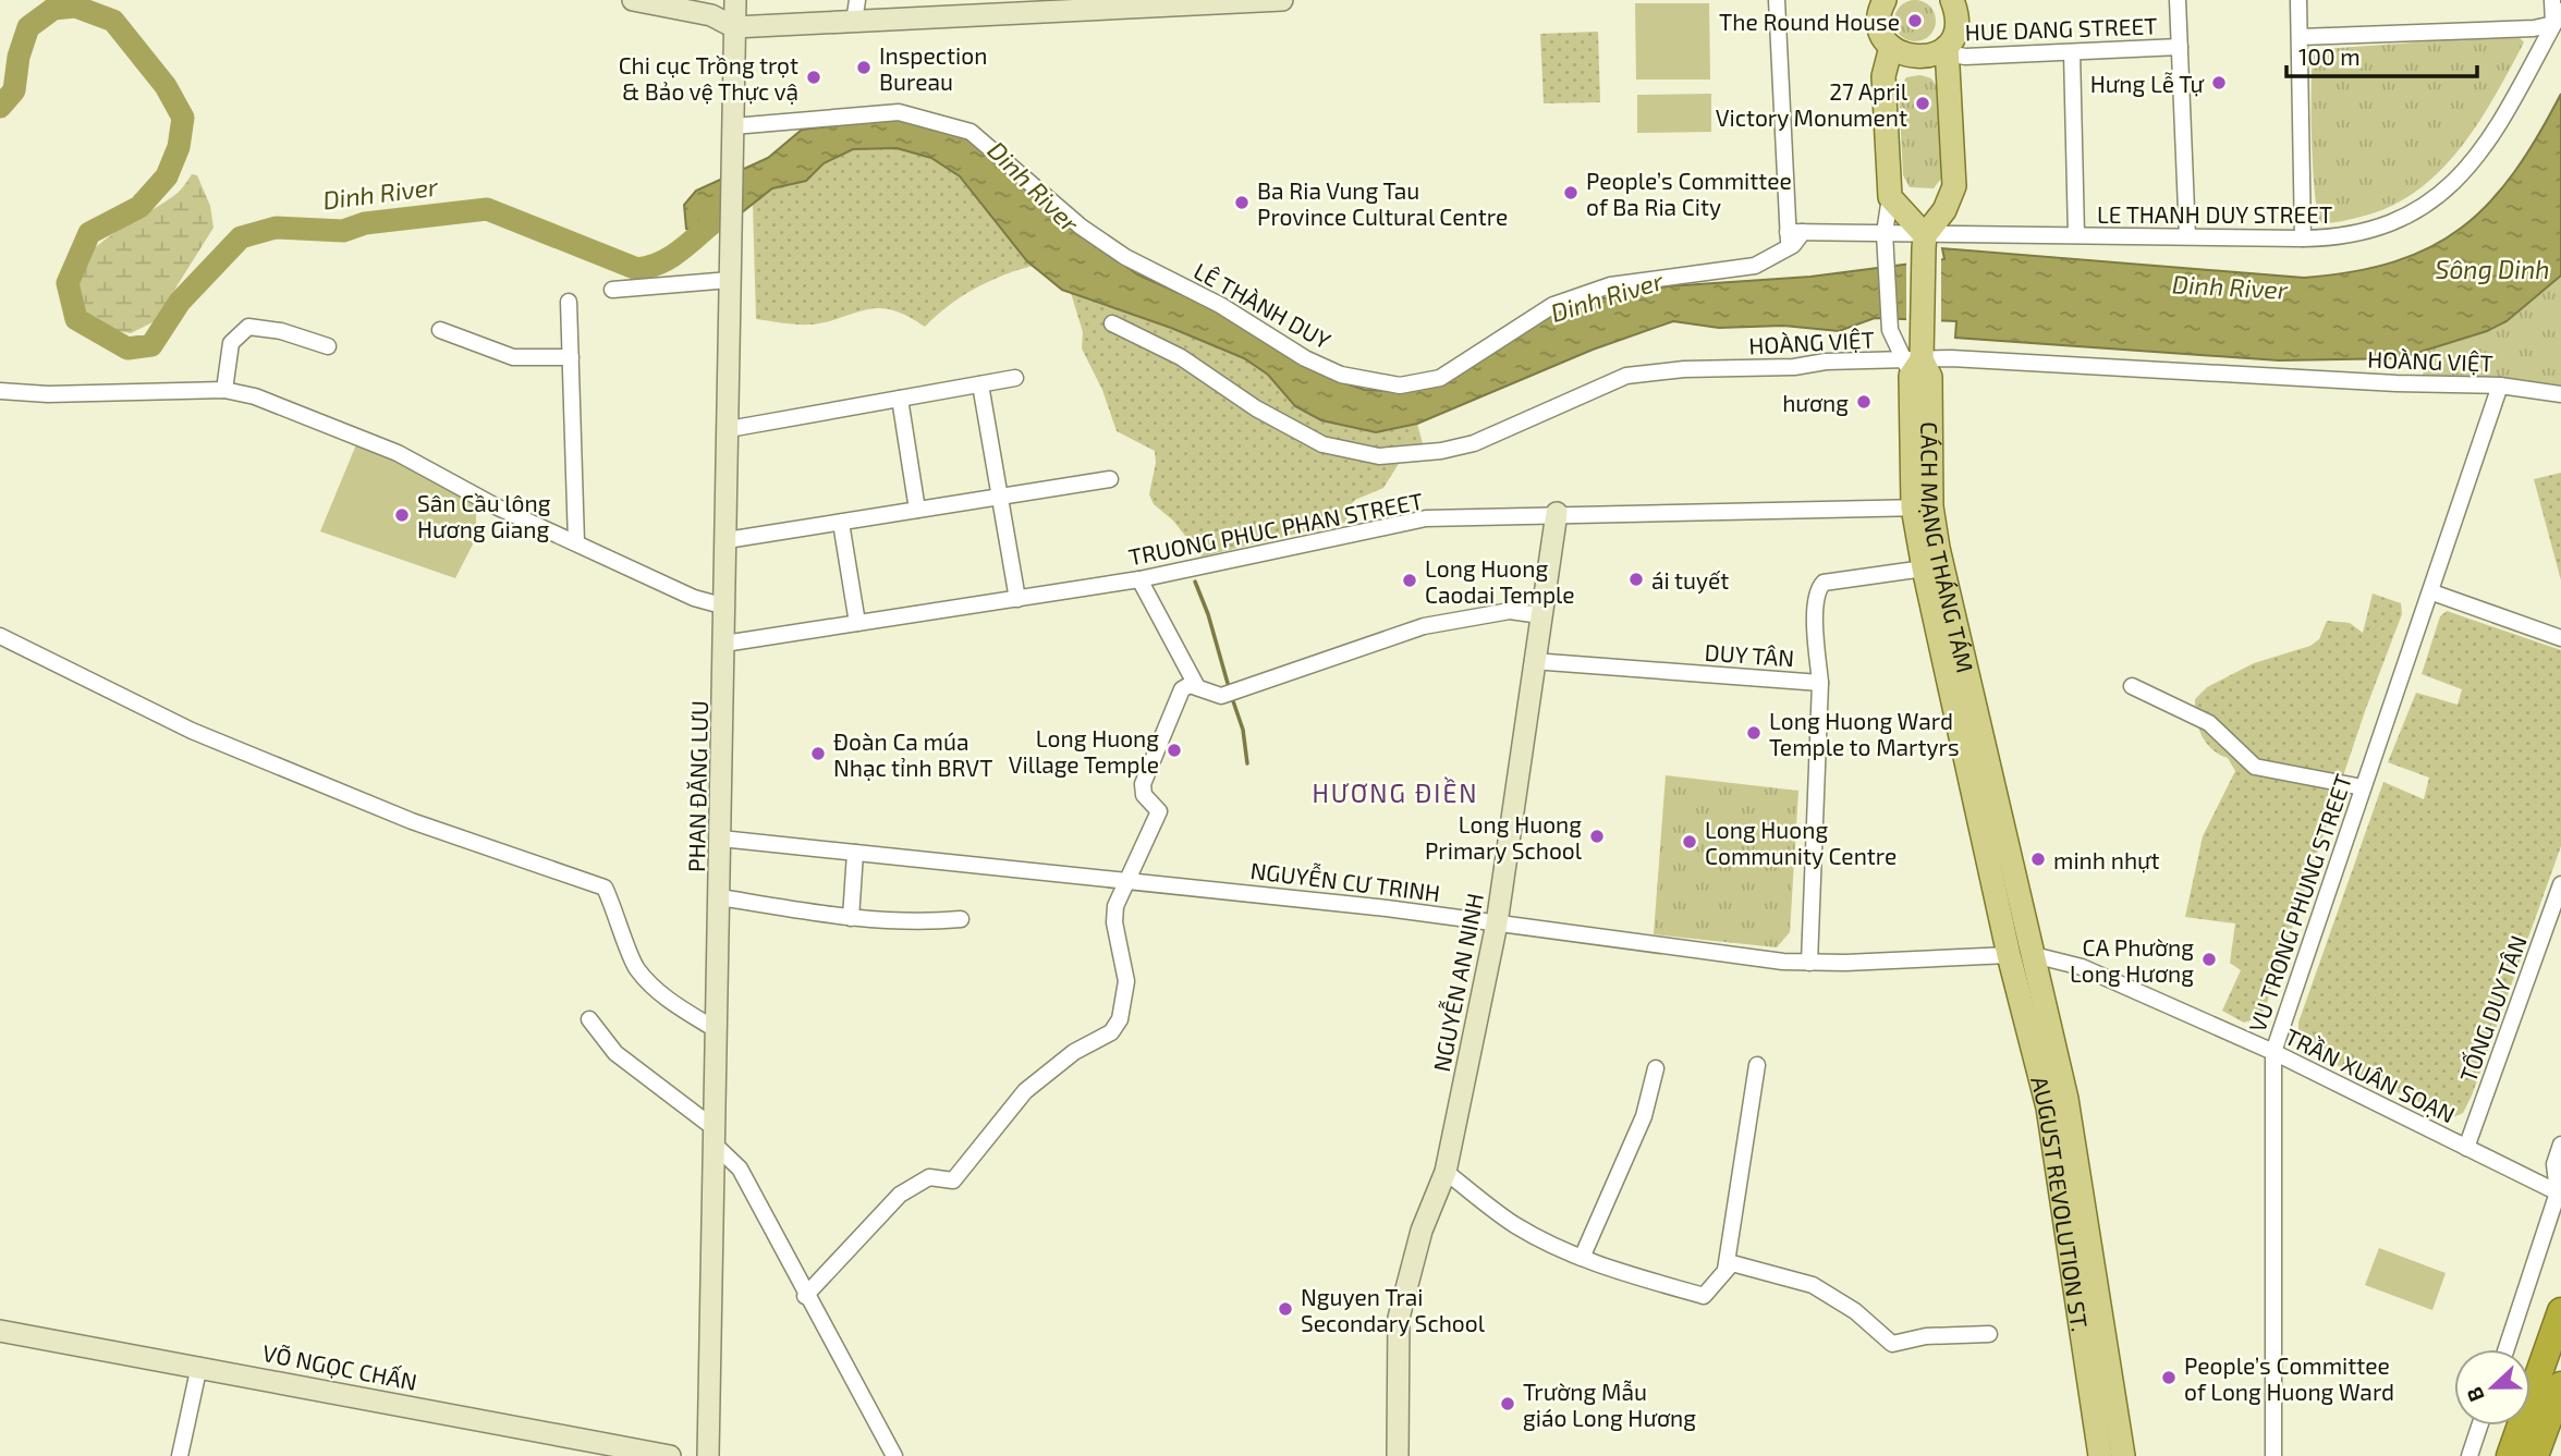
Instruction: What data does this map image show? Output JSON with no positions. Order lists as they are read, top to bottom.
{
  "streets": {
    "main road": ["CÁCH MẠNG THÁNG TÁM", "AUGUST REVOLUTION ST."],
    "street": [
      "HUE DANG STREET",
      "LE THANH DUY STREET",
      "LÊ THÀNH DUY",
      "HOÀNG VIỆT",
      "TRUONG PHUC PHAN STREET",
      "DUY TÂN",
      "PHAN ĐĂNG LƯU",
      "NGUYỄN CƯ TRINH",
      "VU TRONG PHUNG STREET",
      "NGUYỄN AN NINH",
      "TỐNG DUY TÂN",
      "TRẦN XUÂN SOẠN",
      "VÕ NGỌC CHẤN"
    ]
  },
  "crossings": [
    ["LE THANH DUY STREET", "LÊ THÀNH DUY"],
    ["LE THANH DUY STREET", "CÁCH MẠNG THÁNG TÁM"],
    ["LÊ THÀNH DUY", "PHAN ĐĂNG LƯU"],
    ["HOÀNG VIỆT", "CÁCH MẠNG THÁNG TÁM"],
    ["HOÀNG VIỆT", "VU TRONG PHUNG STREET"],
    ["TRUONG PHUC PHAN STREET", "CÁCH MẠNG THÁNG TÁM"],
    ["TRUONG PHUC PHAN STREET", "PHAN ĐĂNG LƯU"],
    ["TRUONG PHUC PHAN STREET", "NGUYỄN AN NINH"],
    ["CÁCH MẠNG THÁNG TÁM", "NGUYỄN CƯ TRINH"],
    ["CÁCH MẠNG THÁNG TÁM", "TRẦN XUÂN SOẠN"],
    ["CÁCH MẠNG THÁNG TÁM", "AUGUST REVOLUTION ST."],
    ["DUY TÂN", "NGUYỄN CƯ TRINH"],
    ["DUY TÂN", "NGUYỄN AN NINH"],
    ["PHAN ĐĂNG LƯU", "NGUYỄN CƯ TRINH"],
    ["NGUYỄN CƯ TRINH", "NGUYỄN AN NINH"],
    ["NGUYỄN CƯ TRINH", "AUGUST REVOLUTION ST."],
    ["VU TRONG PHUNG STREET", "TRẦN XUÂN SOẠN"],
    ["TỐNG DUY TÂN", "TRẦN XUÂN SOẠN"],
    ["TRẦN XUÂN SOẠN", "AUGUST REVOLUTION ST."]
  ],
  "districts": ["HƯƠNG ĐIỀN"],
  "water": ["Dinh River", "Sông Dinh"],
  "places": [
    "The Round House",
    "Inspection Bureau",
    "Chi cục Trồng trọt & Bảo vệ Thực vậ",
    "Hưng Lễ Tự",
    "27 April Victory Monument",
    "People’s Committee of Ba Ria City",
    "Ba Ria Vung Tau Province Cultural Centre",
    "hương",
    "Sân Cầu lông Hương Giang",
    "ái tuyết",
    "Long Huong Caodai Temple",
    "Long Huong Ward Temple to Martyrs",
    "Long Huong Village Temple",
    "Đoàn Ca múa Nhạc tỉnh BRVT",
    "Long Huong Primary School",
    "Long Huong Community Centre",
    "minh nhựt",
    "CA Phường Long Hương",
    "Nguyen Trai Secondary School",
    "People’s Committee of Long Huong Ward",
    "Trường Mẫu giáo Long Hương"
  ],
  "scale_bar": "100 m",
  "north": "left"
}
